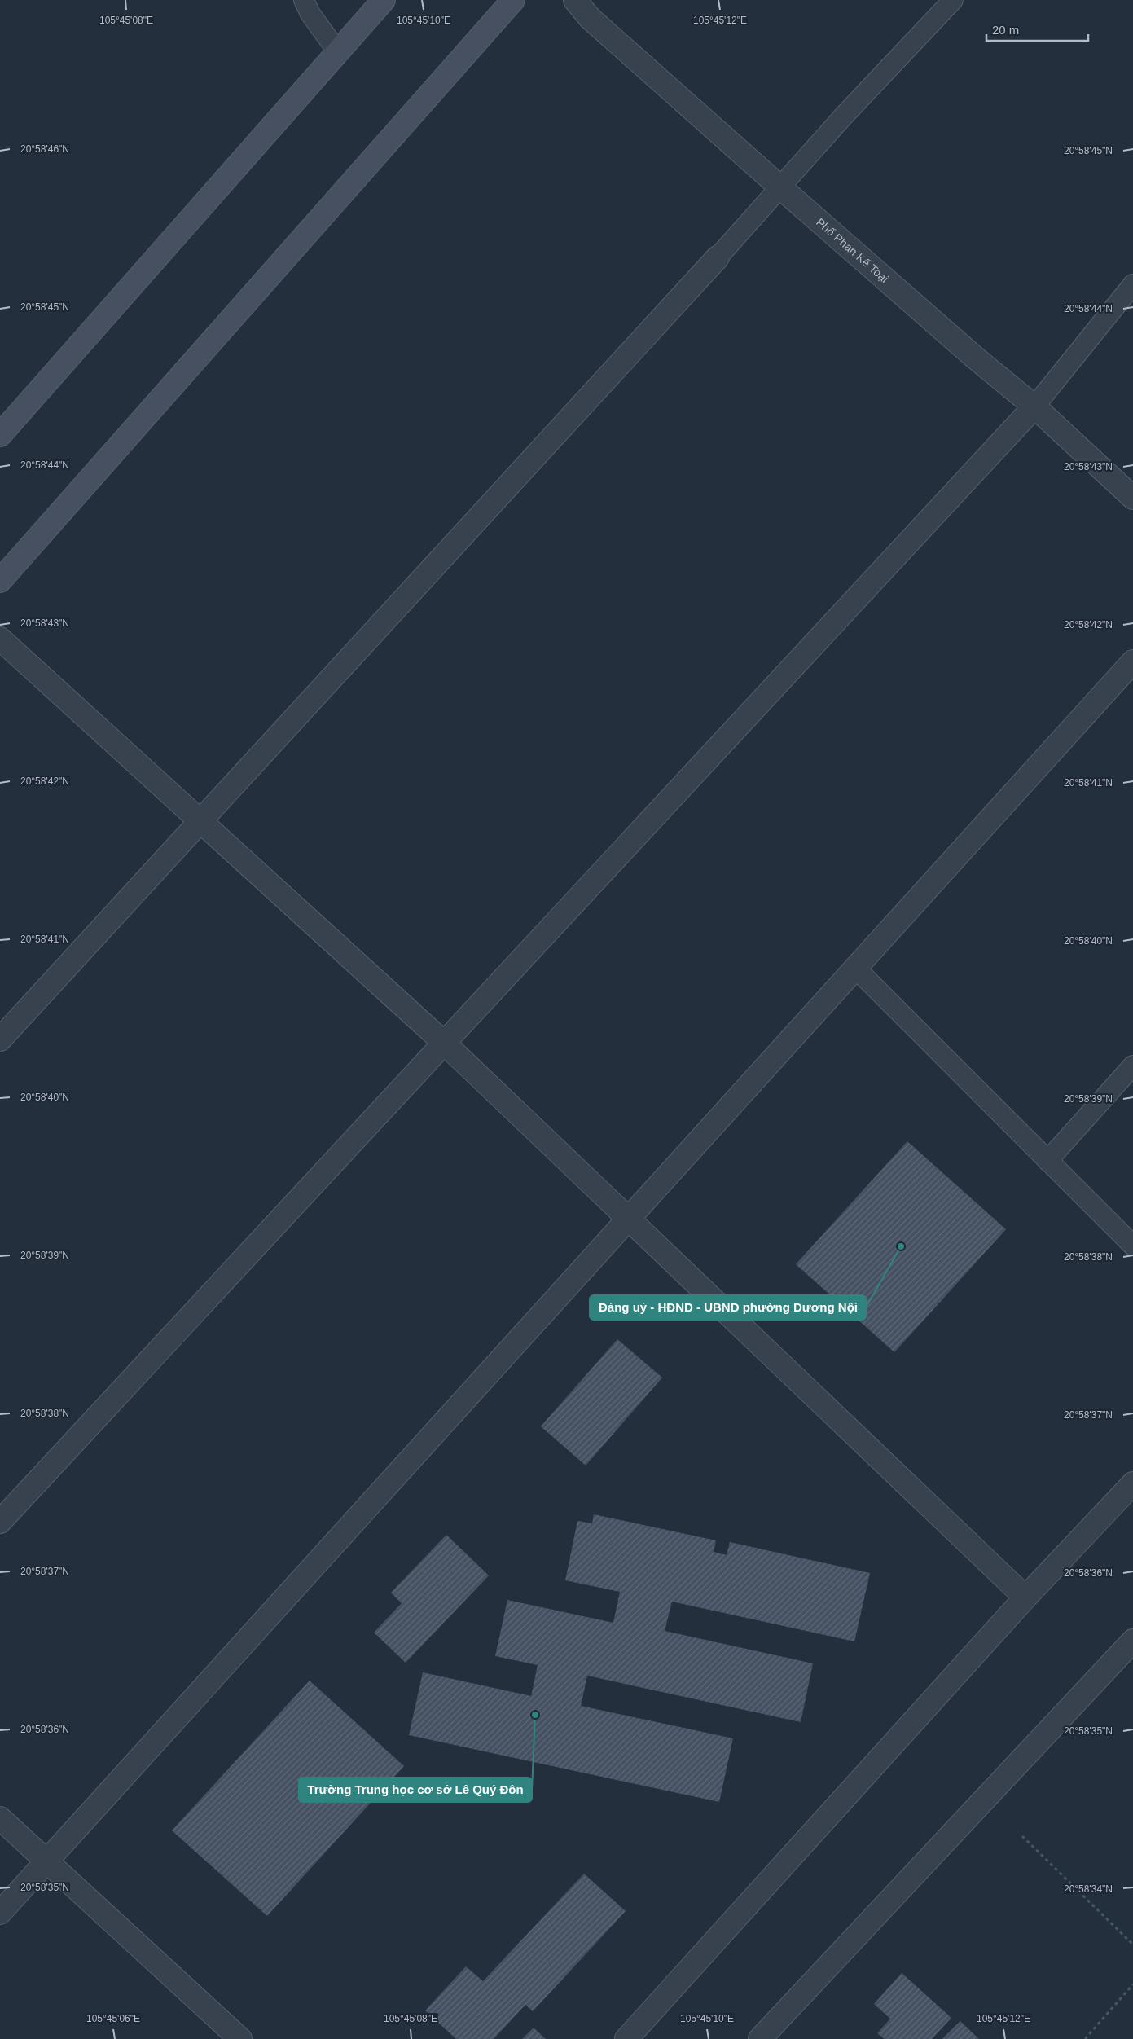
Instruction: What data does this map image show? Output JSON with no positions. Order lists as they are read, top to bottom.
{
  "streets": {
    "street": ["Phố Phan Kế Toại"]
  },
  "places": ["Đảng uỷ - HĐND - UBND phường Dương Nội", "Trường Trung học cơ sở Lê Quý Đôn"],
  "scale_bar": "20 m",
  "coordinates": [
    "105°45'08\"E",
    "105°45'10\"E",
    "105°45'12\"E",
    "20°58'46\"N",
    "20°58'45\"N",
    "20°58'44\"N",
    "20°58'43\"N",
    "20°58'42\"N",
    "20°58'41\"N",
    "20°58'40\"N",
    "20°58'39\"N",
    "20°58'38\"N",
    "20°58'37\"N",
    "20°58'36\"N",
    "20°58'35\"N",
    "20°58'34\"N",
    "105°45'06\"E"
  ]
}
